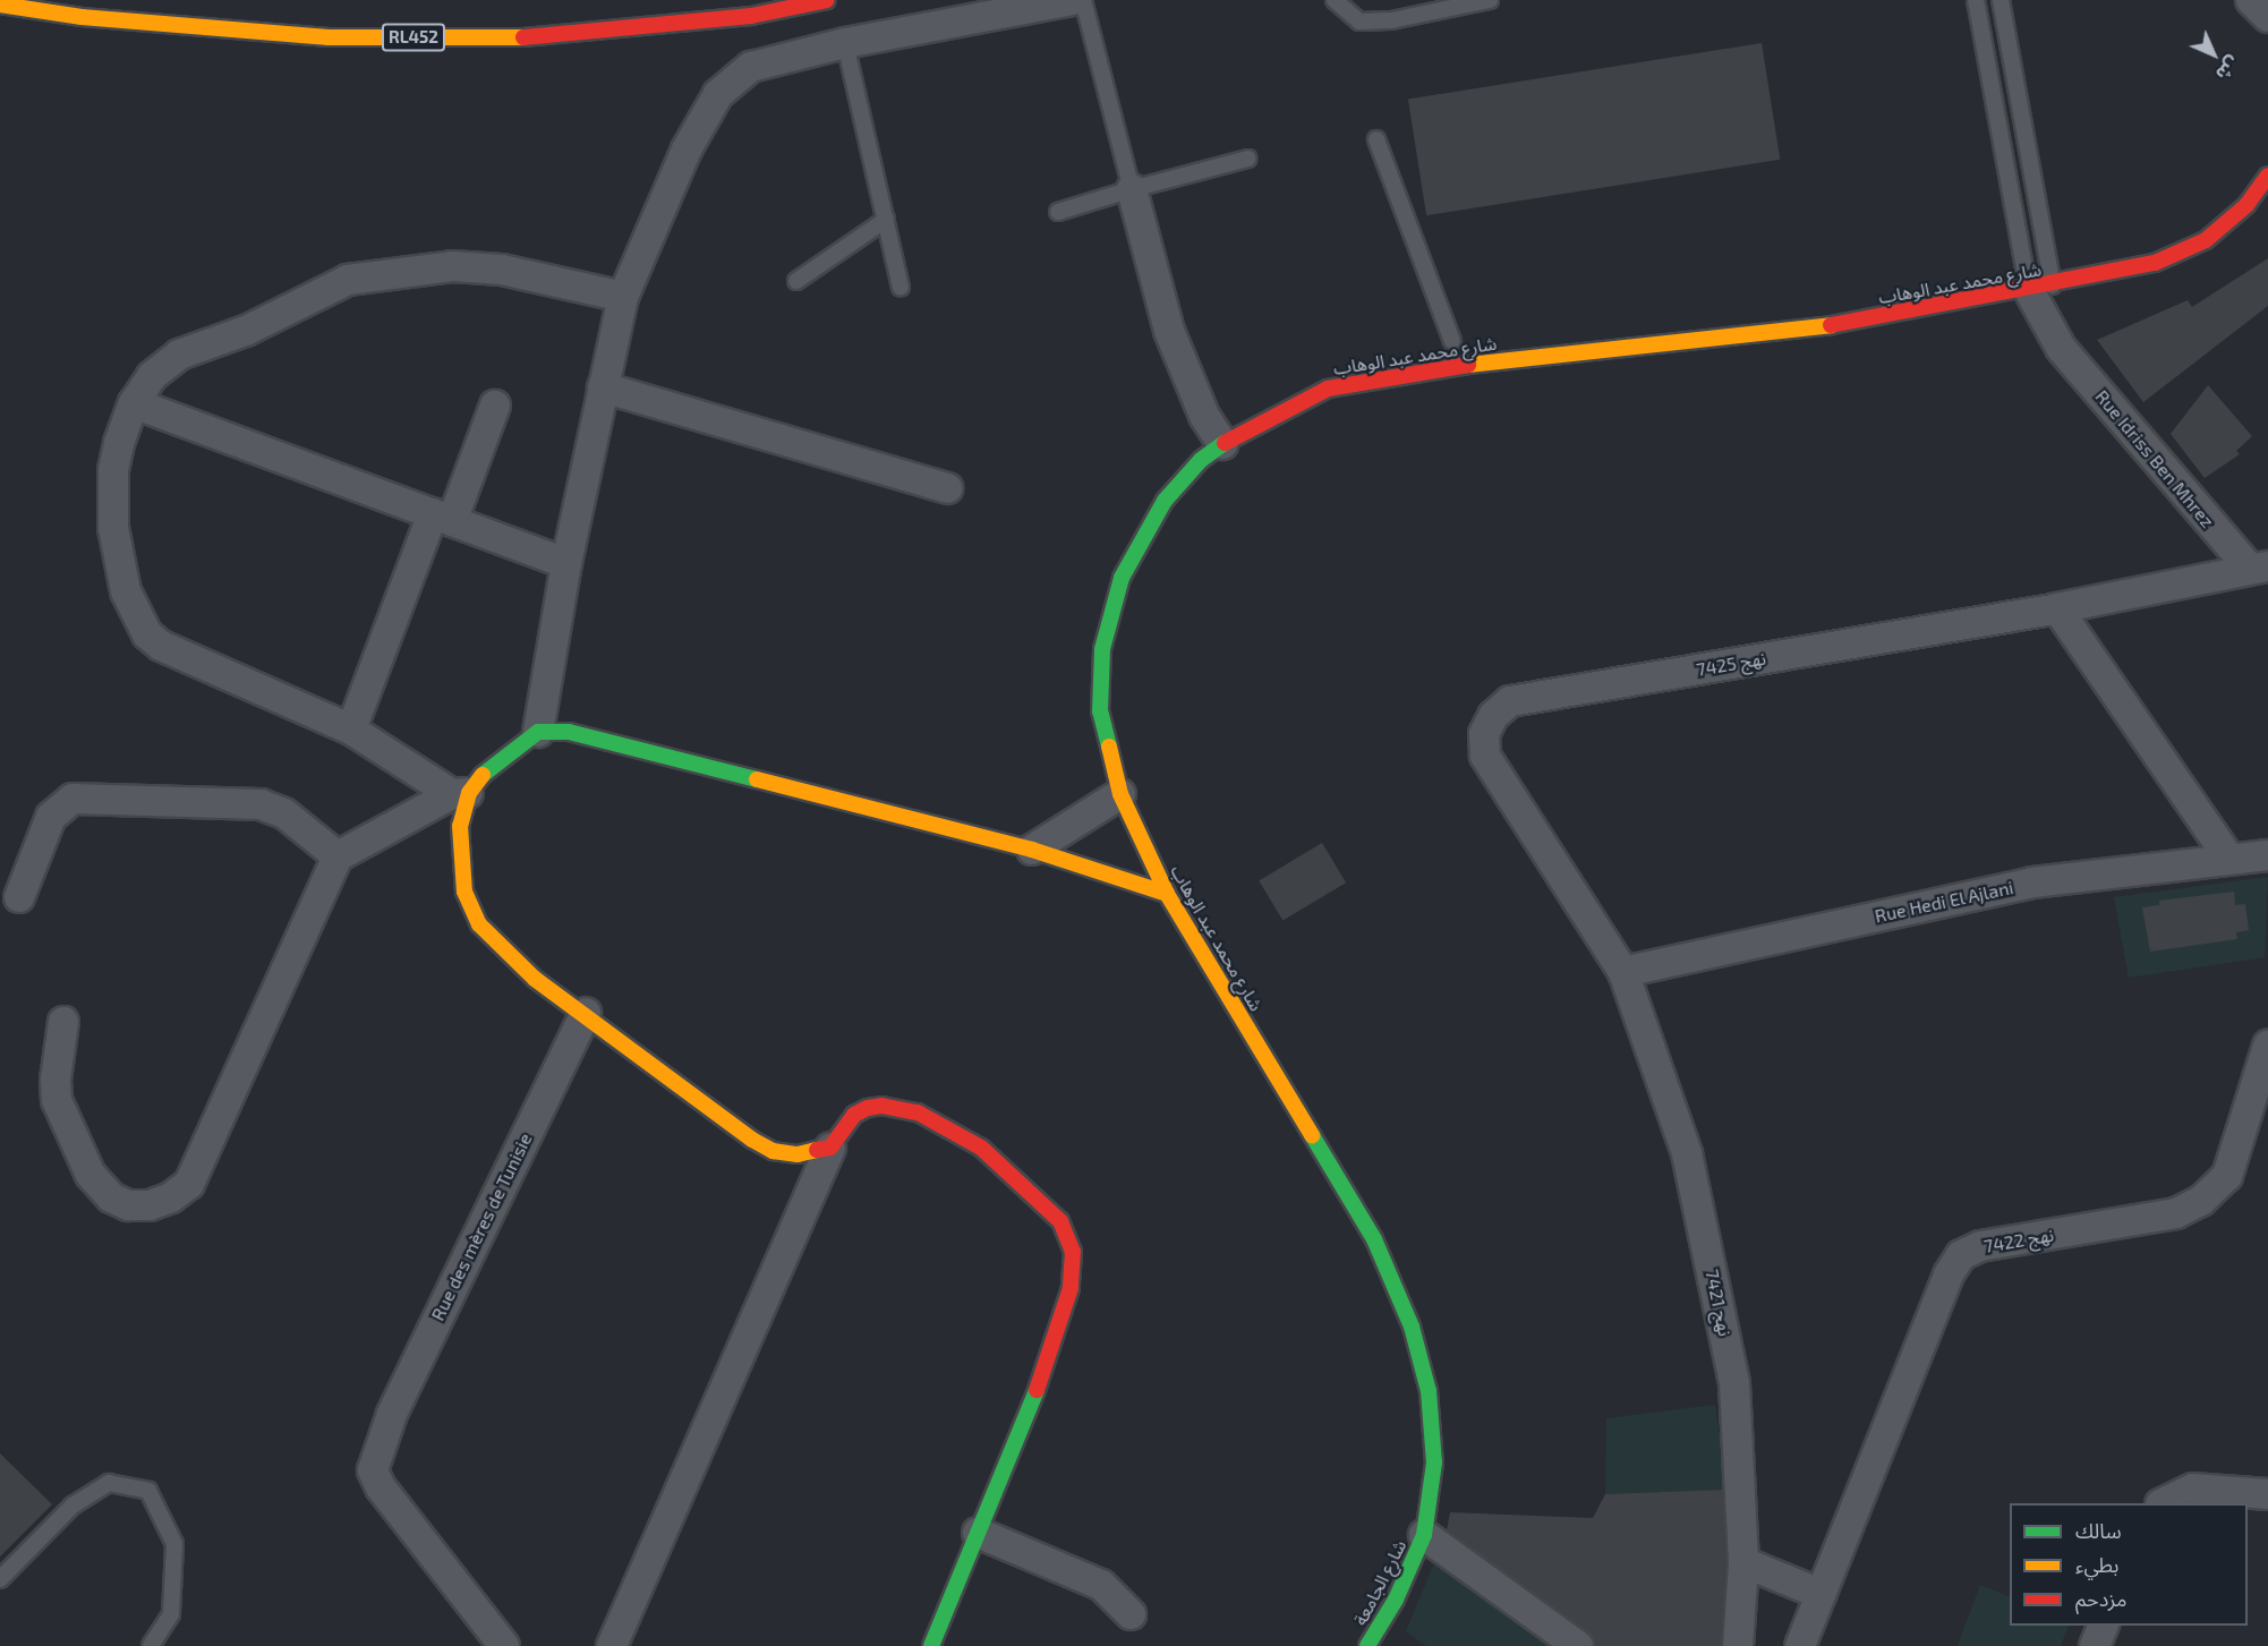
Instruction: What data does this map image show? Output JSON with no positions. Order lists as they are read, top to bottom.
{
  "streets": {
    "main road": ["RL452", "شارع محمد عبد الوهاب", "شارع الجامعة"],
    "street": [
      "Rue Idriss Ben Mhrez",
      "نهج 7425",
      "Rue Hedi El Ajlani",
      "Rue des mères de Tunisie",
      "نهج 7422",
      "نهج 7421"
    ]
  },
  "crossings": [
    ["شارع محمد عبد الوهاب", "Rue Idriss Ben Mhrez"],
    ["شارع محمد عبد الوهاب", "شارع الجامعة"],
    ["Rue Idriss Ben Mhrez", "نهج 7425"],
    ["نهج 7425", "Rue Hedi El Ajlani"],
    ["نهج 7425", "نهج 7421"],
    ["Rue Hedi El Ajlani", "نهج 7421"]
  ],
  "legend": ["سالك", "بطيء", "مزدحم"],
  "north": "bottom right"
}
